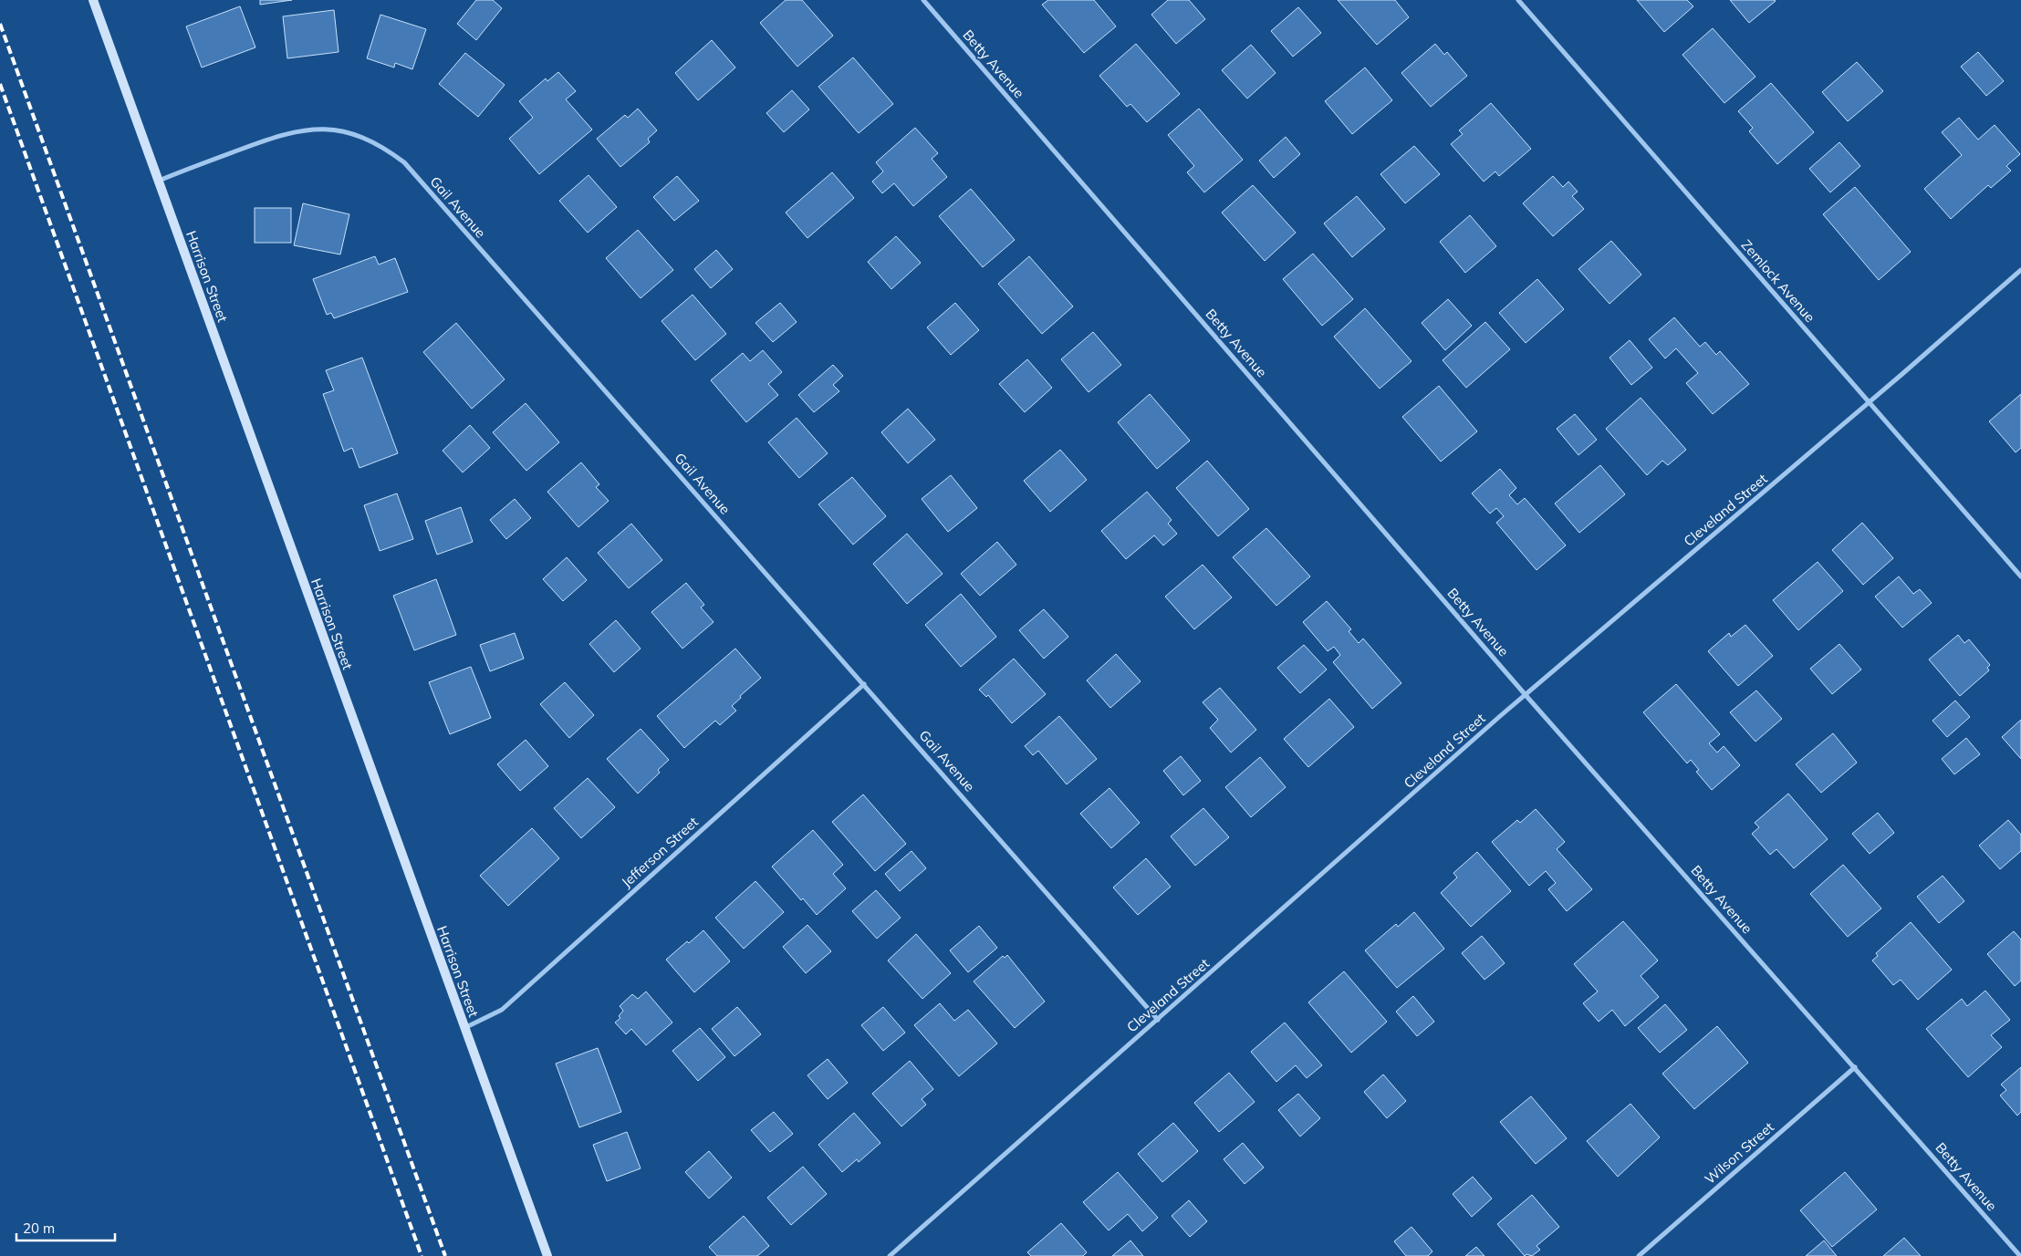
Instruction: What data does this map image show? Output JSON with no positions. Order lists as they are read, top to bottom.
{
  "streets": {
    "main road": ["Harrison Street"],
    "street": [
      "Betty Avenue",
      "Gail Avenue",
      "Zemlock Avenue",
      "Cleveland Street",
      "Jefferson Street",
      "Wilson Street"
    ]
  },
  "crossings": [
    ["Betty Avenue", "Cleveland Street"],
    ["Betty Avenue", "Wilson Street"],
    ["Gail Avenue", "Harrison Street"],
    ["Gail Avenue", "Cleveland Street"],
    ["Gail Avenue", "Jefferson Street"],
    ["Harrison Street", "Jefferson Street"],
    ["Zemlock Avenue", "Cleveland Street"]
  ],
  "scale_bar": "20 m"
}
